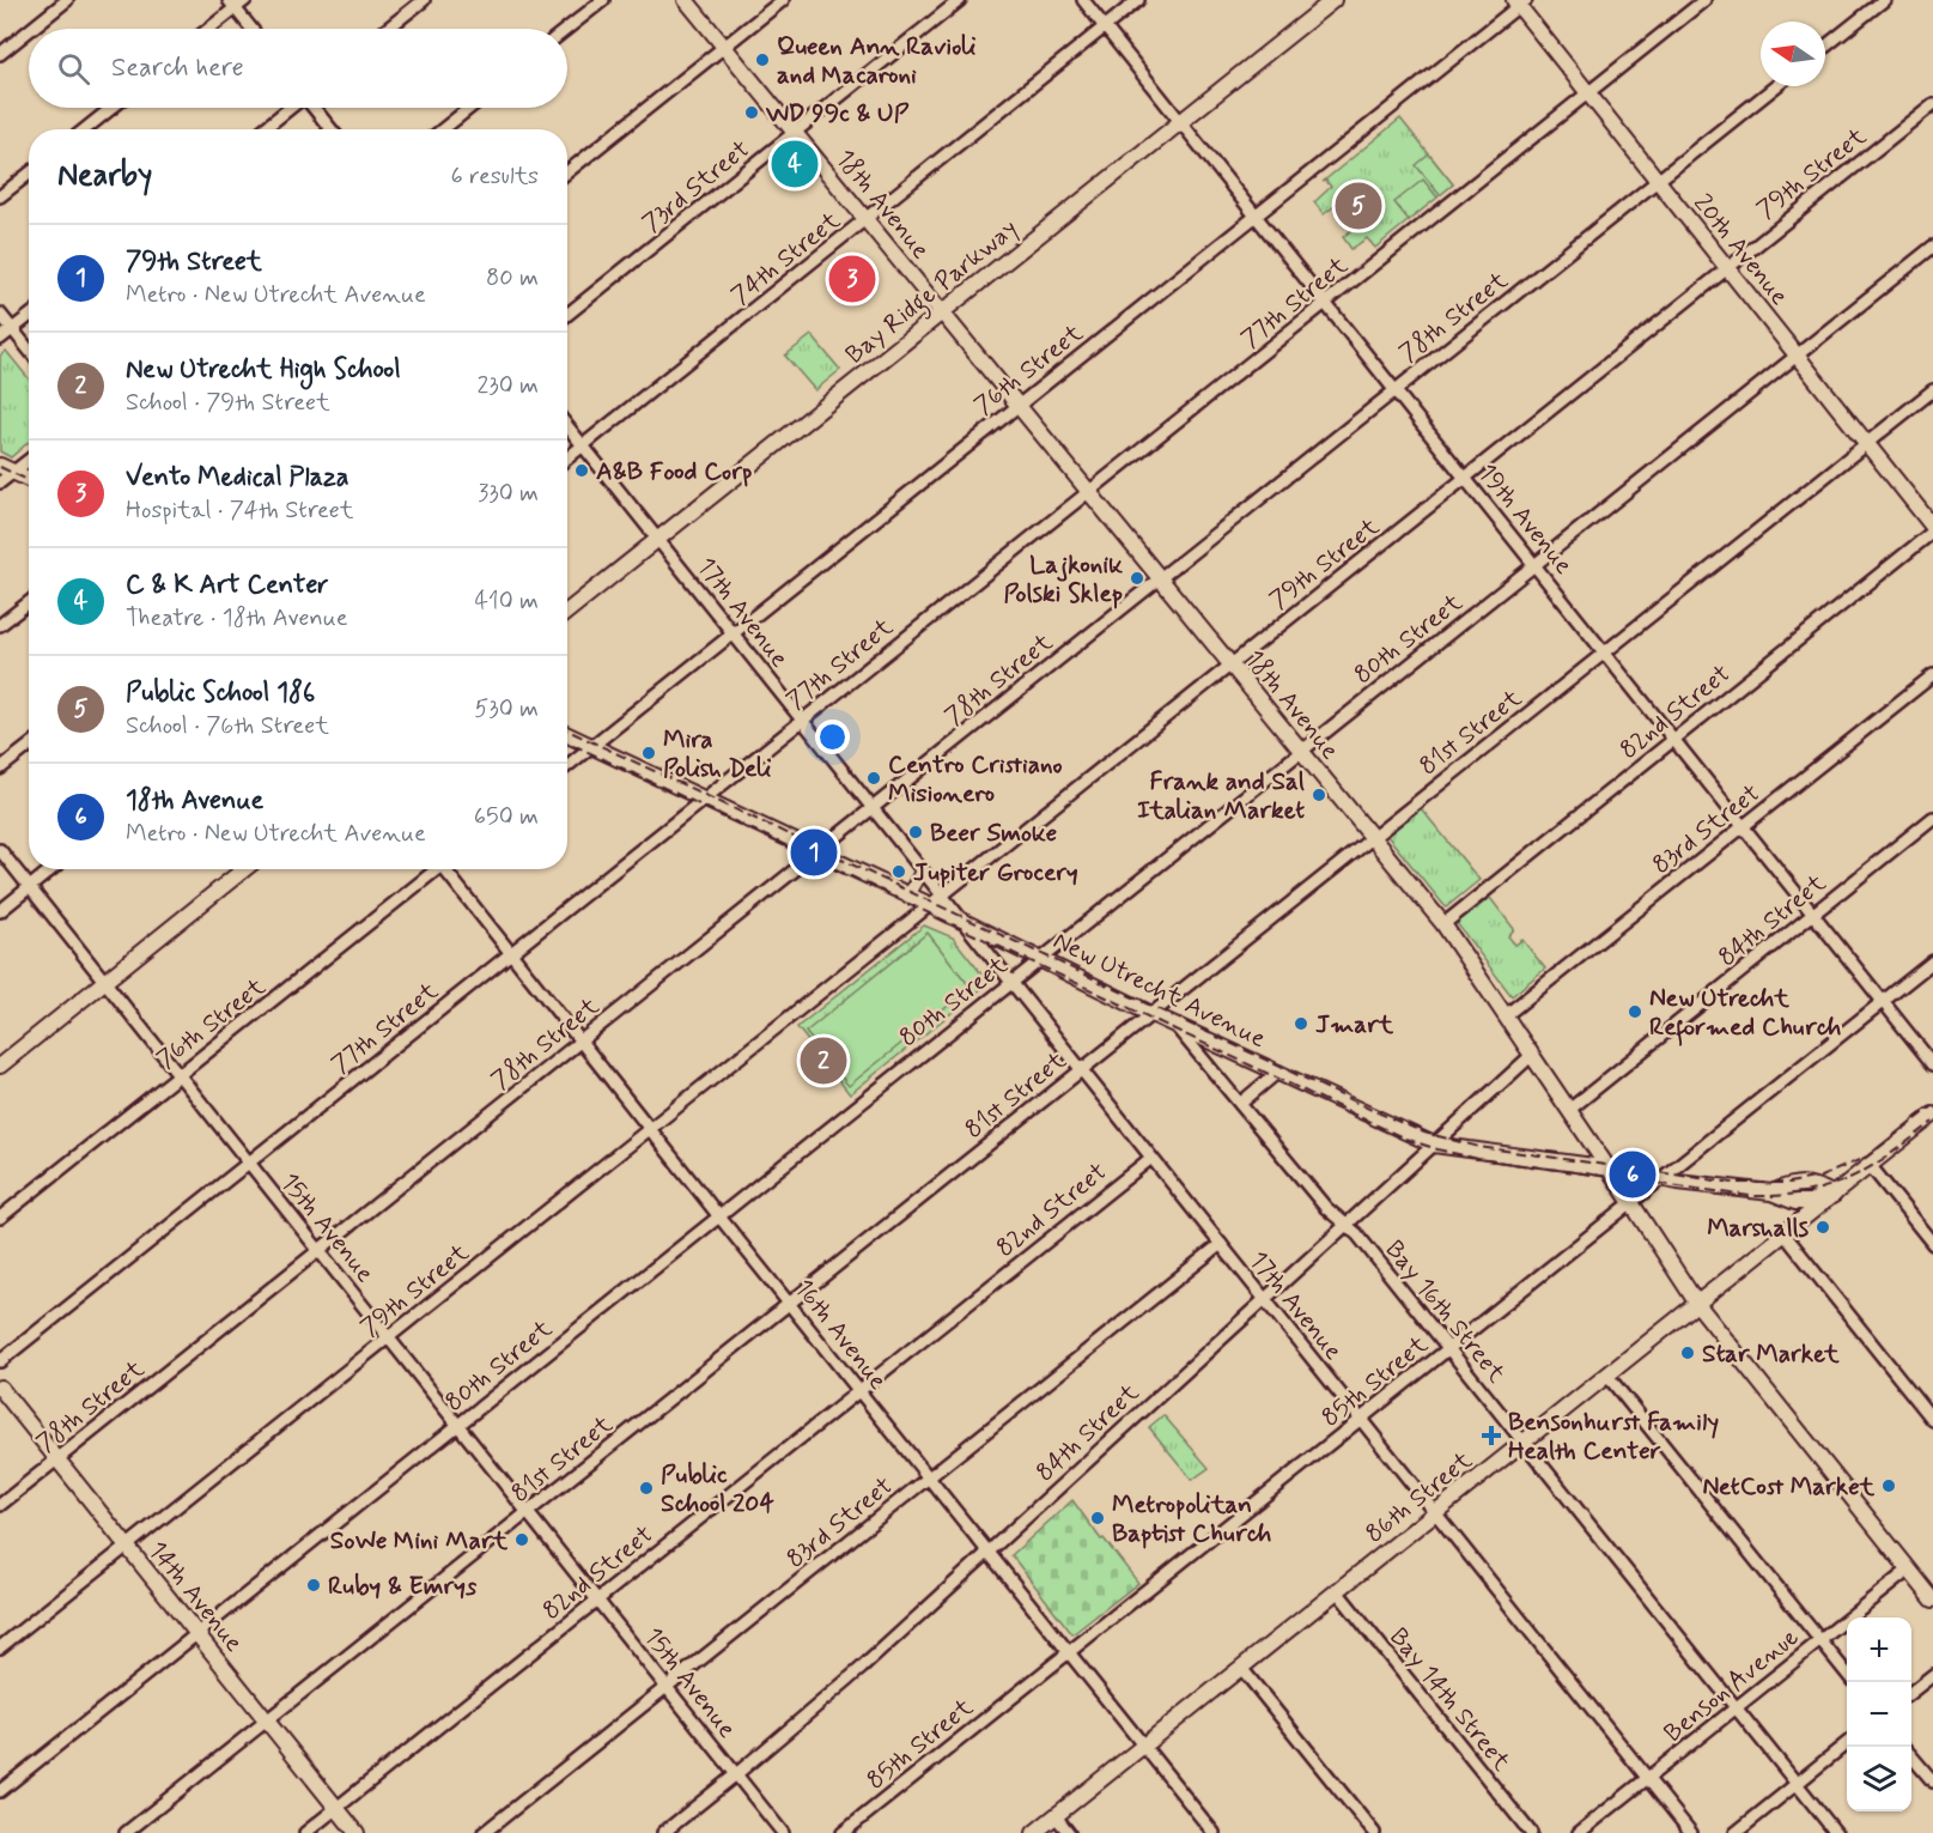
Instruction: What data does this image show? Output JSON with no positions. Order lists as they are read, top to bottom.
{
  "streets": {
    "street": [
      "79th Street",
      "73rd Street",
      "18th Avenue",
      "20th Avenue",
      "74th Street",
      "Bay Ridge Parkway",
      "77th Street",
      "78th Street",
      "76th Street",
      "19th Avenue",
      "17th Avenue",
      "80th Street",
      "82nd Street",
      "81st Street",
      "83rd Street",
      "84th Street",
      "New Utrecht Avenue",
      "15th Avenue",
      "Bay 16th Street",
      "16th Avenue",
      "85th Street",
      "86th Street",
      "14th Avenue",
      "Benson Avenue",
      "Bay 14th Street"
    ]
  },
  "crossings": [
    ["79th Street", "18th Avenue"],
    ["79th Street", "20th Avenue"],
    ["79th Street", "19th Avenue"],
    ["79th Street", "17th Avenue"],
    ["79th Street", "New Utrecht Avenue"],
    ["79th Street", "15th Avenue"],
    ["79th Street", "16th Avenue"],
    ["79th Street", "14th Avenue"],
    ["73rd Street", "18th Avenue"],
    ["18th Avenue", "74th Street"],
    ["18th Avenue", "Bay Ridge Parkway"],
    ["18th Avenue", "77th Street"],
    ["18th Avenue", "78th Street"],
    ["18th Avenue", "76th Street"],
    ["18th Avenue", "80th Street"],
    ["18th Avenue", "82nd Street"],
    ["18th Avenue", "81st Street"],
    ["18th Avenue", "83rd Street"],
    ["18th Avenue", "84th Street"],
    ["18th Avenue", "New Utrecht Avenue"],
    ["18th Avenue", "85th Street"],
    ["18th Avenue", "86th Street"],
    ["18th Avenue", "Benson Avenue"],
    ["20th Avenue", "77th Street"],
    ["20th Avenue", "78th Street"],
    ["20th Avenue", "76th Street"],
    ["20th Avenue", "80th Street"],
    ["20th Avenue", "82nd Street"],
    ["20th Avenue", "81st Street"],
    ["74th Street", "19th Avenue"],
    ["74th Street", "17th Avenue"],
    ["Bay Ridge Parkway", "19th Avenue"],
    ["Bay Ridge Parkway", "17th Avenue"],
    ["77th Street", "19th Avenue"],
    ["77th Street", "17th Avenue"],
    ["77th Street", "New Utrecht Avenue"],
    ["77th Street", "15th Avenue"],
    ["77th Street", "16th Avenue"],
    ["78th Street", "19th Avenue"],
    ["78th Street", "17th Avenue"],
    ["78th Street", "New Utrecht Avenue"],
    ["78th Street", "15th Avenue"],
    ["78th Street", "16th Avenue"],
    ["78th Street", "14th Avenue"],
    ["76th Street", "19th Avenue"],
    ["76th Street", "17th Avenue"],
    ["76th Street", "New Utrecht Avenue"],
    ["76th Street", "15th Avenue"],
    ["19th Avenue", "80th Street"],
    ["19th Avenue", "82nd Street"],
    ["19th Avenue", "81st Street"],
    ["19th Avenue", "83rd Street"],
    ["19th Avenue", "84th Street"],
    ["19th Avenue", "85th Street"],
    ["17th Avenue", "80th Street"],
    ["17th Avenue", "82nd Street"],
    ["17th Avenue", "81st Street"],
    ["17th Avenue", "83rd Street"],
    ["17th Avenue", "84th Street"],
    ["17th Avenue", "New Utrecht Avenue"],
    ["17th Avenue", "85th Street"],
    ["17th Avenue", "86th Street"],
    ["17th Avenue", "Benson Avenue"],
    ["80th Street", "New Utrecht Avenue"],
    ["80th Street", "15th Avenue"],
    ["80th Street", "16th Avenue"],
    ["80th Street", "14th Avenue"],
    ["82nd Street", "15th Avenue"],
    ["82nd Street", "16th Avenue"],
    ["82nd Street", "14th Avenue"],
    ["81st Street", "New Utrecht Avenue"],
    ["81st Street", "15th Avenue"],
    ["81st Street", "16th Avenue"],
    ["81st Street", "14th Avenue"],
    ["83rd Street", "15th Avenue"],
    ["83rd Street", "16th Avenue"],
    ["84th Street", "New Utrecht Avenue"],
    ["84th Street", "15th Avenue"],
    ["84th Street", "Bay 16th Street"],
    ["84th Street", "16th Avenue"],
    ["New Utrecht Avenue", "Bay 16th Street"],
    ["New Utrecht Avenue", "85th Street"],
    ["New Utrecht Avenue", "86th Street"],
    ["Bay 16th Street", "85th Street"],
    ["Bay 16th Street", "86th Street"],
    ["Bay 16th Street", "Benson Avenue"],
    ["16th Avenue", "85th Street"],
    ["16th Avenue", "86th Street"],
    ["86th Street", "Bay 14th Street"]
  ],
  "places": {
    "other": [
      "Queen Ann Ravioli and Macaroni",
      "WD 99c & UP",
      "A&B Food Corp",
      "Lajkonik Polski Sklep",
      "Mira Polish Deli",
      "Centro Cristiano Misionero",
      "Frank and Sal Italian Market",
      "Beer Smoke",
      "Jupiter Grocery",
      "New Utrecht Reformed Church",
      "Jmart",
      "Marshalls",
      "Star Market",
      "NetCost Market",
      "Public School 204",
      "Metropolitan Baptist Church",
      "SoWe Mini Mart",
      "Ruby & Emrys"
    ],
    "health": ["Bensonhurst Family Health Center"]
  },
  "north": "left",
  "page": {
    "search": "Search here",
    "heading": ["Nearby", "6 results"],
    "pins": [
      "4",
      "5",
      "3",
      "1",
      "2",
      "6"
    ],
    "list": [
      {
        "mark": "1",
        "name": "79th Street",
        "note": "Metro · New Utrecht Avenue",
        "value": "80 m"
      },
      {
        "mark": "2",
        "name": "New Utrecht High School",
        "note": "School · 79th Street",
        "value": "230 m"
      },
      {
        "mark": "3",
        "name": "Vento Medical Plaza",
        "note": "Hospital · 74th Street",
        "value": "330 m"
      },
      {
        "mark": "4",
        "name": "C & K Art Center",
        "note": "Theatre · 18th Avenue",
        "value": "410 m"
      },
      {
        "mark": "5",
        "name": "Public School 186",
        "note": "School · 76th Street",
        "value": "530 m"
      },
      {
        "mark": "6",
        "name": "18th Avenue",
        "note": "Metro · New Utrecht Avenue",
        "value": "650 m"
      }
    ],
    "map_buttons": ["+", "−"]
  }
}
